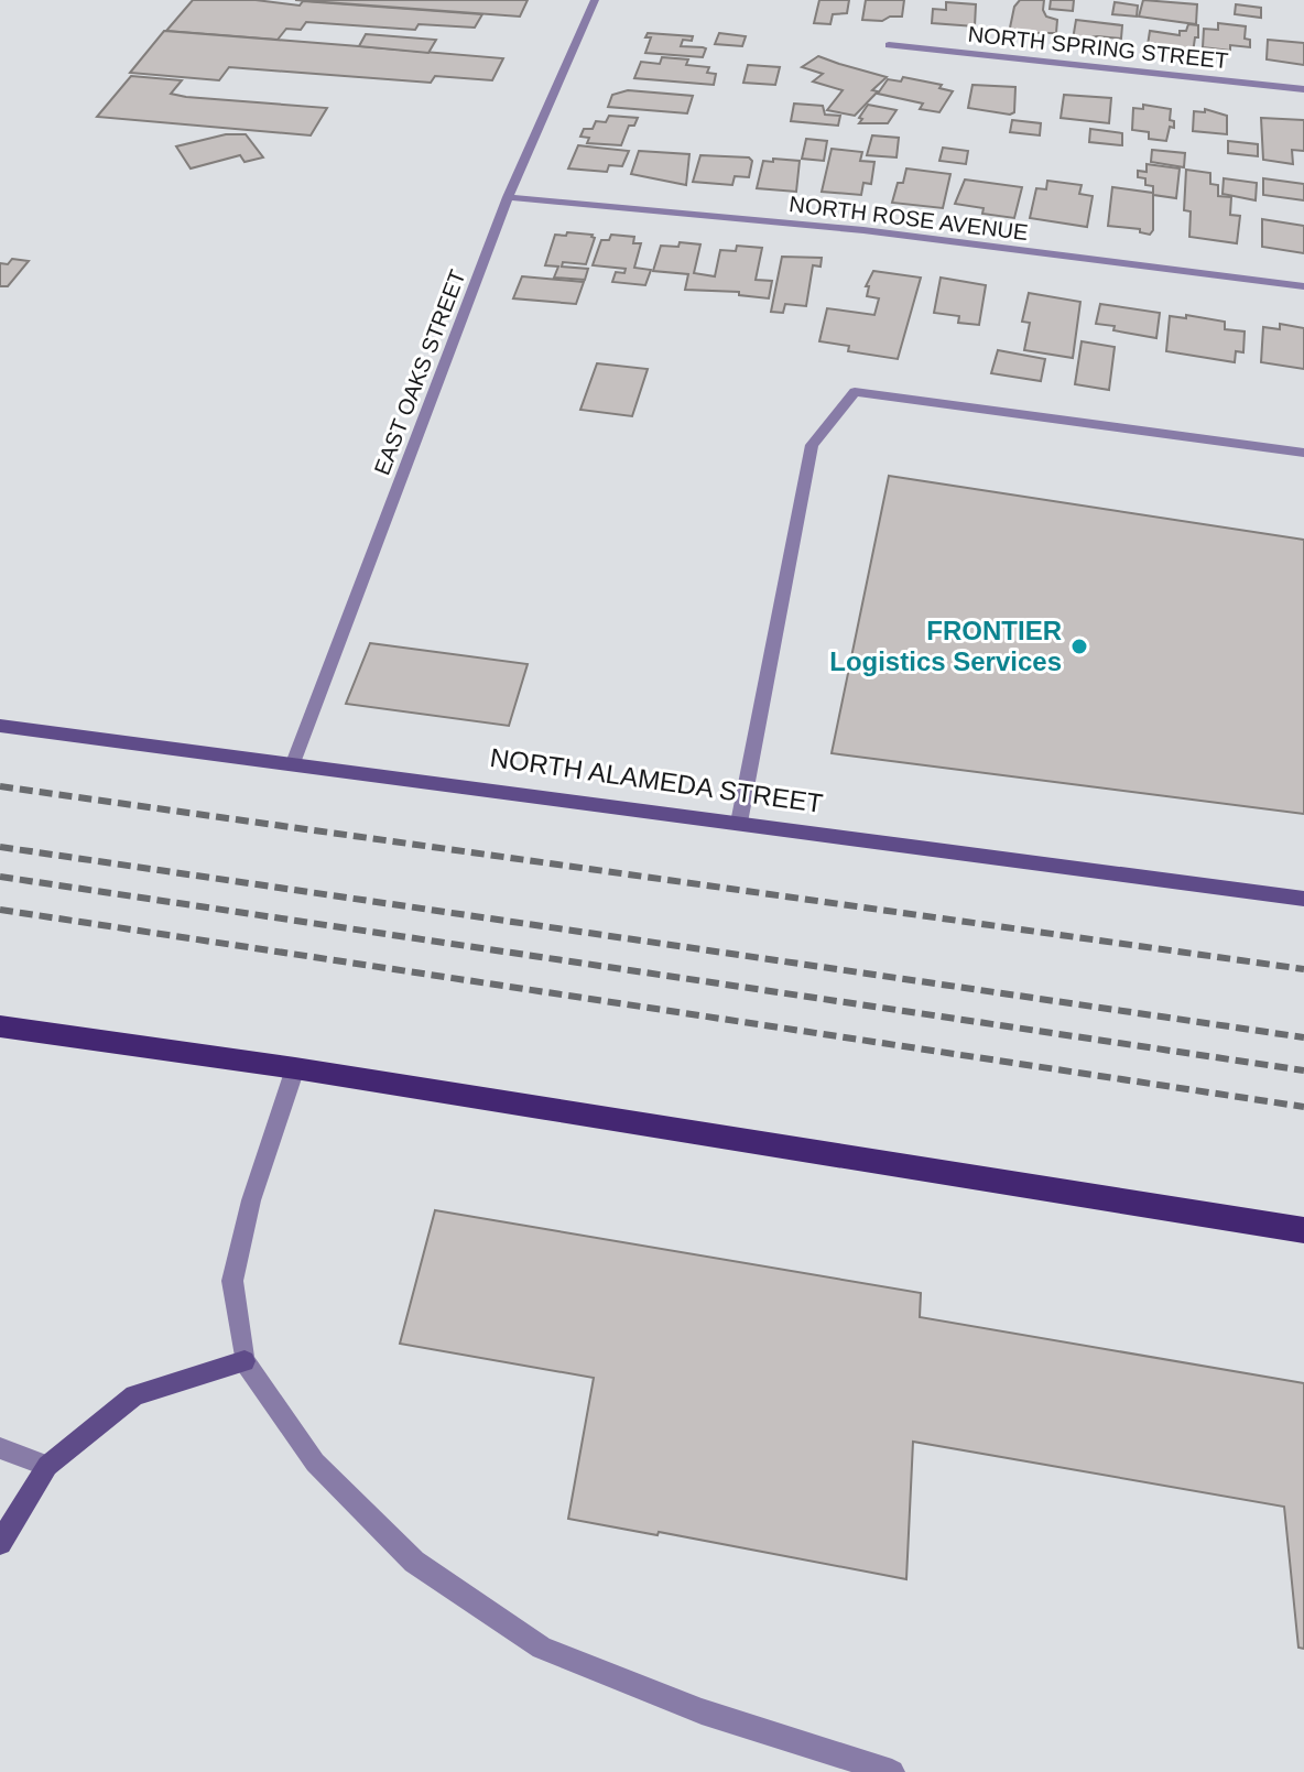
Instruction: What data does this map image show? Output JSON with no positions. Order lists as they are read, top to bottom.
{
  "streets": {
    "street": [
      "NORTH SPRING STREET",
      "NORTH ROSE AVENUE",
      "EAST OAKS STREET",
      "NORTH ALAMEDA STREET"
    ]
  },
  "crossings": [
    ["NORTH ROSE AVENUE", "EAST OAKS STREET"],
    ["EAST OAKS STREET", "NORTH ALAMEDA STREET"]
  ],
  "places": ["FRONTIER Logistics Services"]
}
